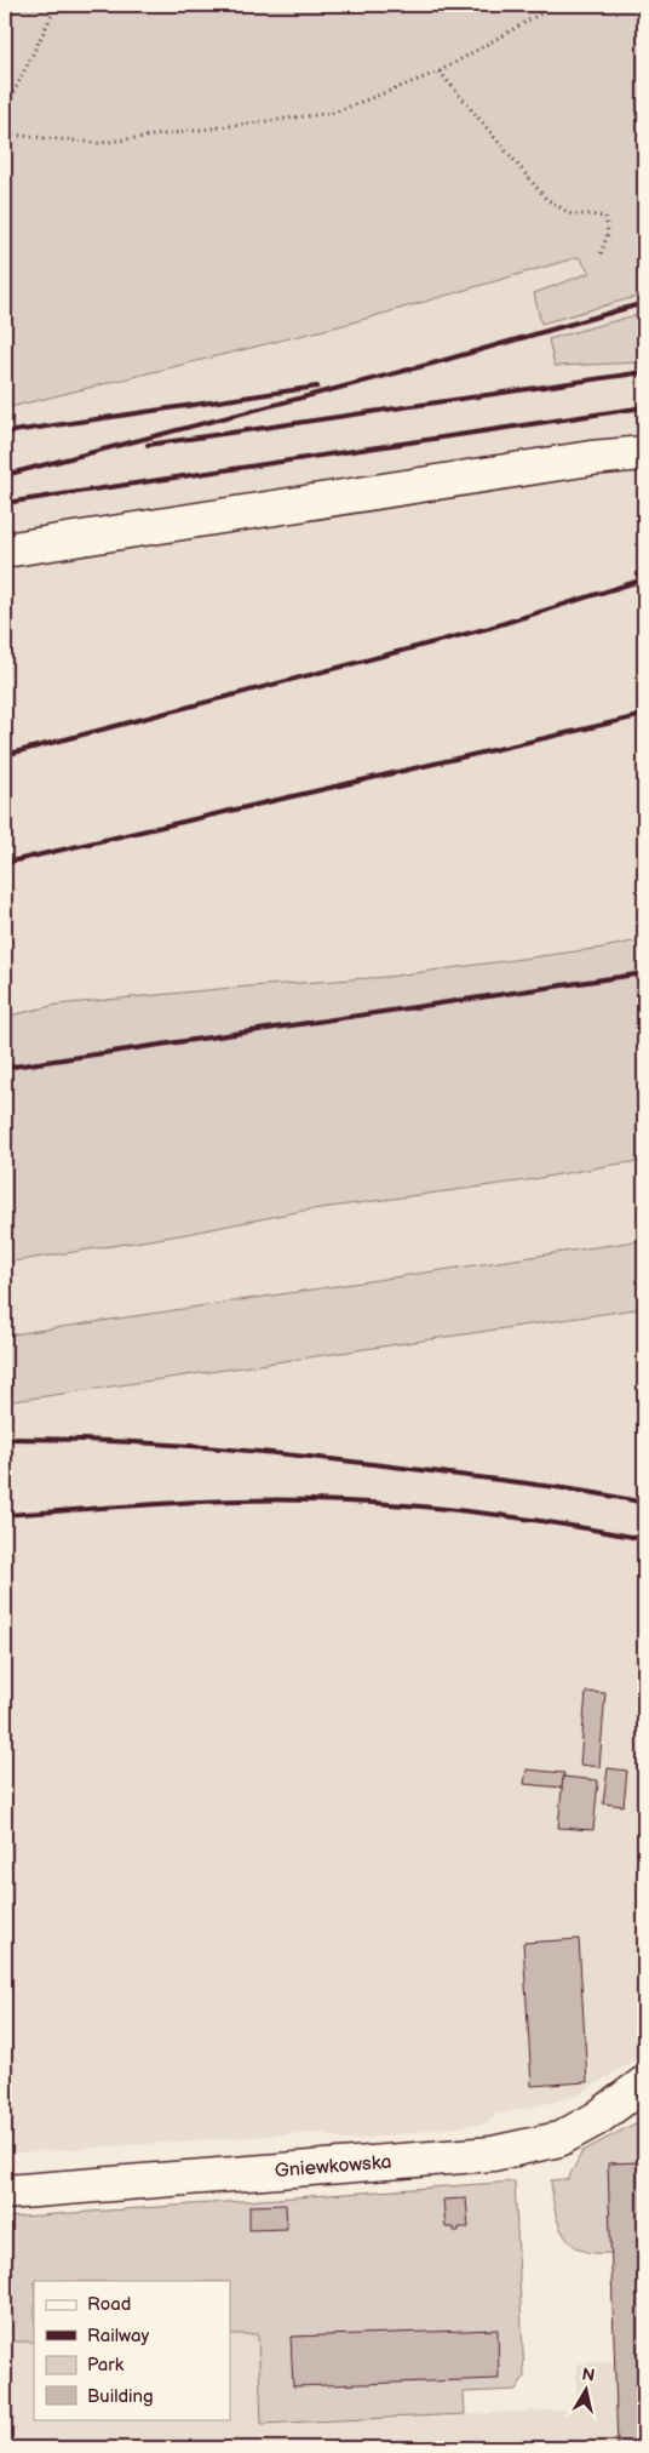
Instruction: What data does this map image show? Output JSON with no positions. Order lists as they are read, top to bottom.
{
  "streets": {
    "street": ["Gniewkowska"]
  },
  "legend": [
    "Road",
    "Railway",
    "Park",
    "Building"
  ],
  "north": "top"
}
